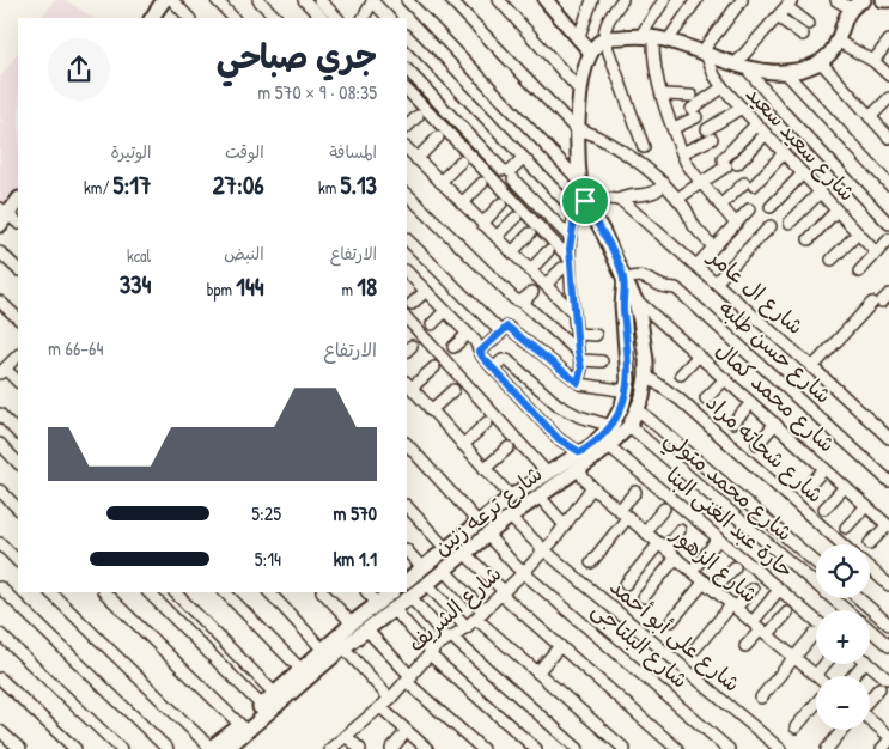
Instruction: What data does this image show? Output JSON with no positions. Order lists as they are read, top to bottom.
{
  "streets": {
    "street": [
      "شارع سعيد سعيد",
      "شارع ال عامر",
      "شارع حسن طلبه",
      "شارع محمد كمال",
      "شارع شحاته مراد",
      "شارع محمد متولي",
      "شارع ترعه زنين",
      "حارة عبد الغنى البنا",
      "شارع الزهور",
      "شارع الشريف",
      "شارع على أبو أحمد",
      "شارع البلتاجى"
    ]
  },
  "crossings": [
    ["شارع حسن طلبه", "شارع ترعه زنين"],
    ["شارع محمد كمال", "شارع ترعه زنين"],
    ["شارع شحاته مراد", "شارع ترعه زنين"],
    ["شارع محمد متولي", "شارع ترعه زنين"],
    ["شارع ترعه زنين", "حارة عبد الغنى البنا"],
    ["شارع ترعه زنين", "شارع الزهور"],
    ["شارع ترعه زنين", "شارع على أبو أحمد"],
    ["شارع ترعه زنين", "شارع البلتاجى"],
    ["شارع الزهور", "شارع الشريف"],
    ["شارع الشريف", "شارع على أبو أحمد"],
    ["شارع الشريف", "شارع البلتاجى"]
  ],
  "page": {
    "heading": ["جري صباحي", "08:35 · 9 × 570 m"],
    "stats": [
      ["المسافة", "5.13 km"],
      ["الوقت", "27:06"],
      ["الوتيرة", "5:17 /km"],
      ["الارتفاع", "18 m"],
      ["النبض", "144 bpm"],
      ["kcal", "334"]
    ],
    "chart": ["الارتفاع", "64–66 m"],
    "list": [
      {
        "name": "570 m",
        "note": "5:25"
      },
      {
        "name": "1.1 km",
        "note": "5:14"
      }
    ],
    "map_buttons": ["+", "−"]
  }
}
